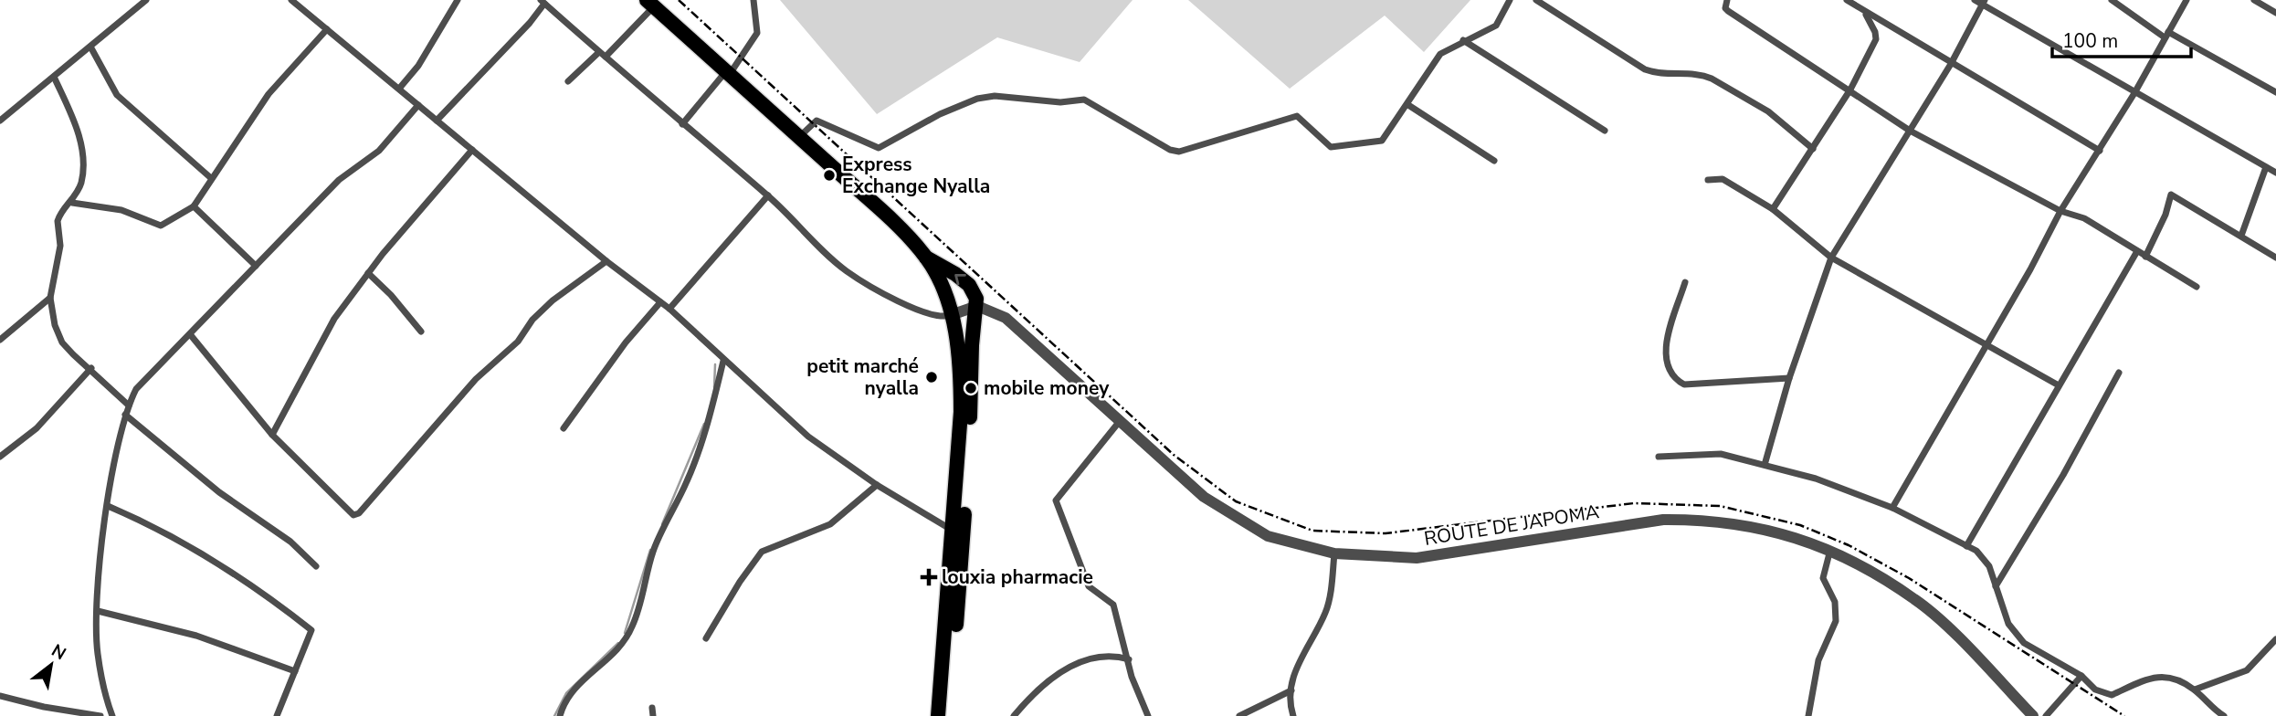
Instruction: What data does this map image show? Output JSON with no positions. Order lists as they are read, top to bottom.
{
  "streets": {
    "street": ["ROUTE DE JAPOMA"]
  },
  "places": {
    "other": ["Express Exchange Nyalla", "petit marché nyalla", "mobile money"],
    "health": ["louxia pharmacie"]
  },
  "scale_bar": "100 m",
  "north": "top right"
}
